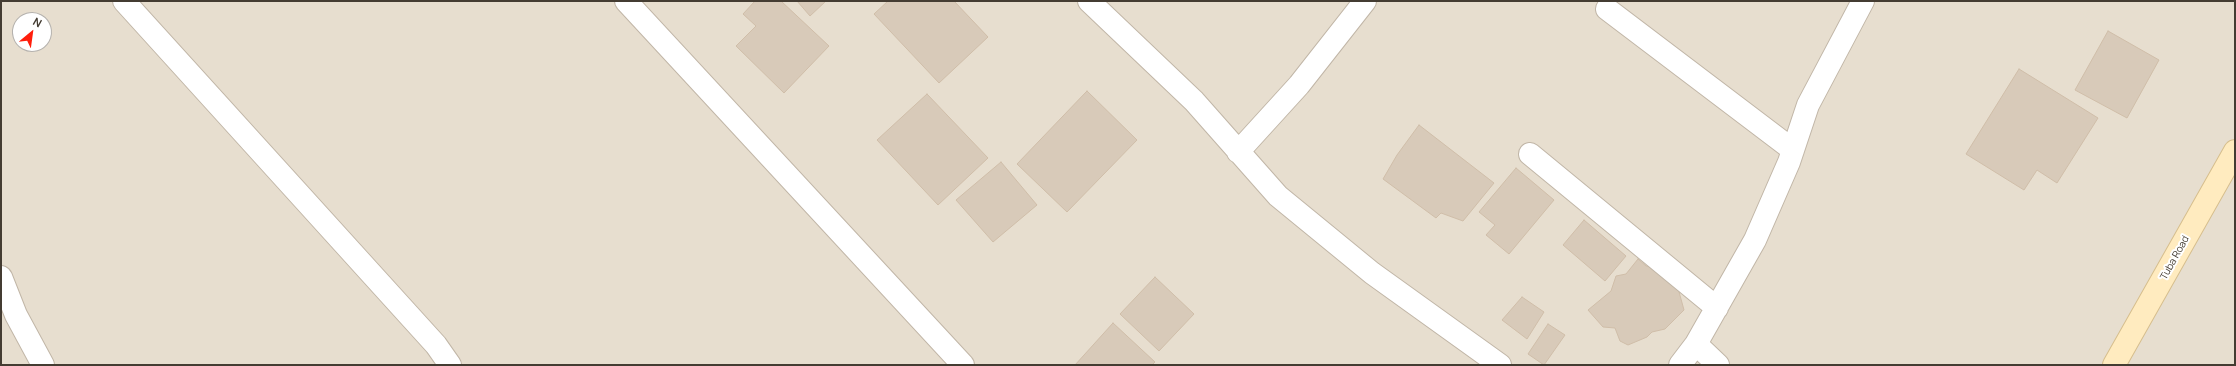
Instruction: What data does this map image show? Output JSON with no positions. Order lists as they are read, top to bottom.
{
  "streets": {
    "street": ["Tuba Road"]
  },
  "north": "top right"
}
